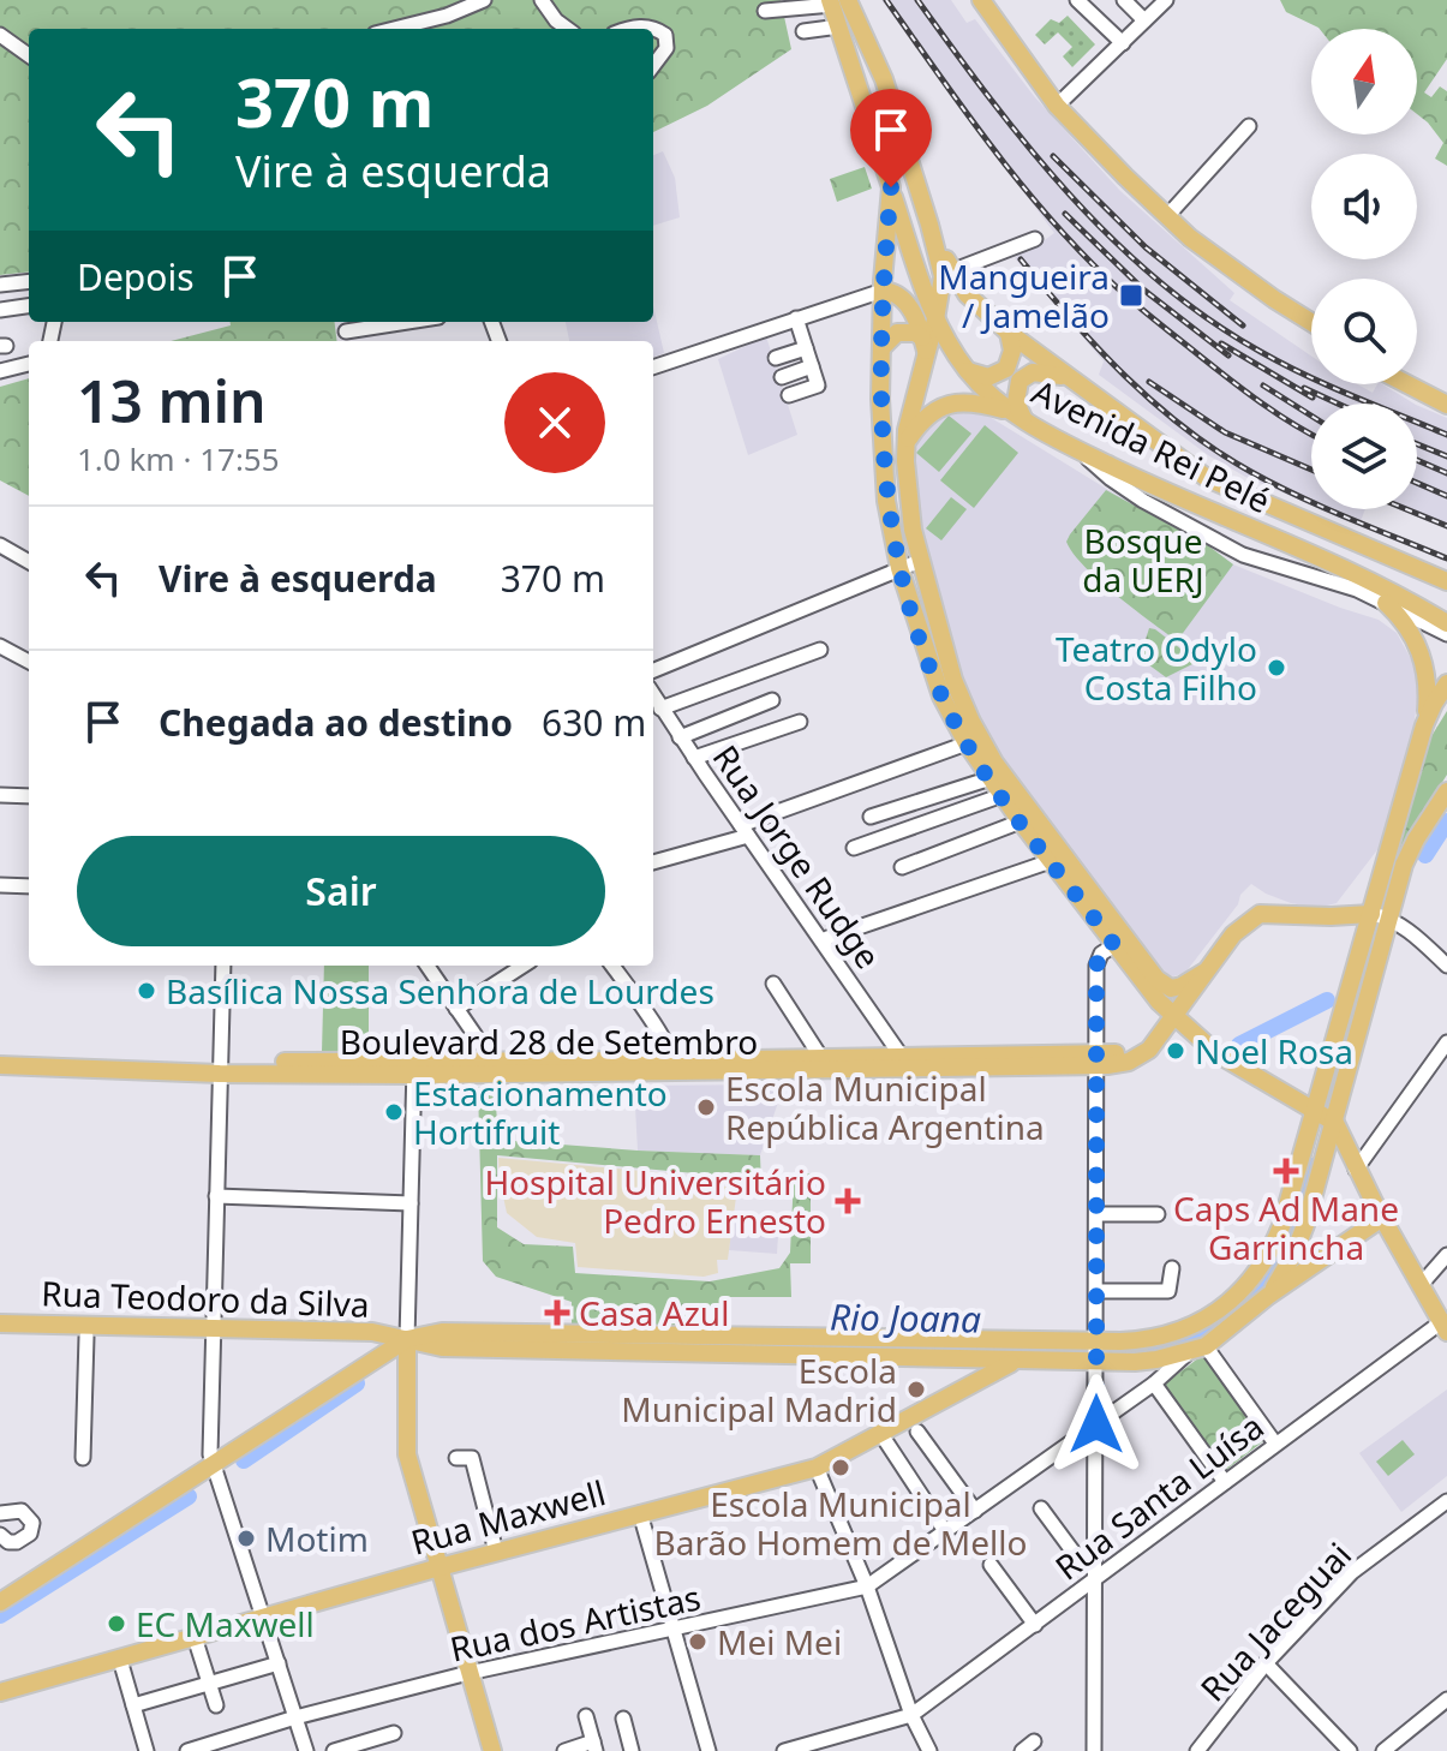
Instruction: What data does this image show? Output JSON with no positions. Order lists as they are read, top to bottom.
{
  "streets": {
    "main road": [
      "Avenida Rei Pelé",
      "Boulevard 28 de Setembro",
      "Rua Teodoro da Silva",
      "Rua Maxwell"
    ],
    "street": [
      "Rua Jorge Rudge",
      "Rua Santa Luísa",
      "Rua Jaceguai",
      "Rua dos Artistas"
    ]
  },
  "crossings": [
    ["Rua Jorge Rudge", "Boulevard 28 de Setembro"]
  ],
  "water": ["Rio Joana"],
  "parks": ["Bosque da UERJ"],
  "places": {
    "transit": ["Mangueira / Jamelão"],
    "other": [
      "Teatro Odylo Costa Filho",
      "Basílica Nossa Senhora de Lourdes",
      "Noel Rosa",
      "Escola Municipal República Argentina",
      "Estacionamento Hortifruit",
      "Escola Municipal Madrid",
      "Escola Municipal Barão Homem de Mello",
      "Motim",
      "EC Maxwell",
      "Mei Mei"
    ],
    "health": ["Caps Ad Mane Garrincha", "Hospital Universitário Pedro Ernesto", "Casa Azul"]
  },
  "north": "top",
  "page": {
    "turn": ["370 m", "Vire à esquerda"],
    "then": "Depois",
    "heading": ["13 min", "1.0 km · 17:55"],
    "list": [
      {
        "name": "Vire à esquerda",
        "value": "370 m"
      },
      {
        "name": "Chegada ao destino",
        "value": "630 m"
      }
    ],
    "buttons": "Sair"
  }
}
